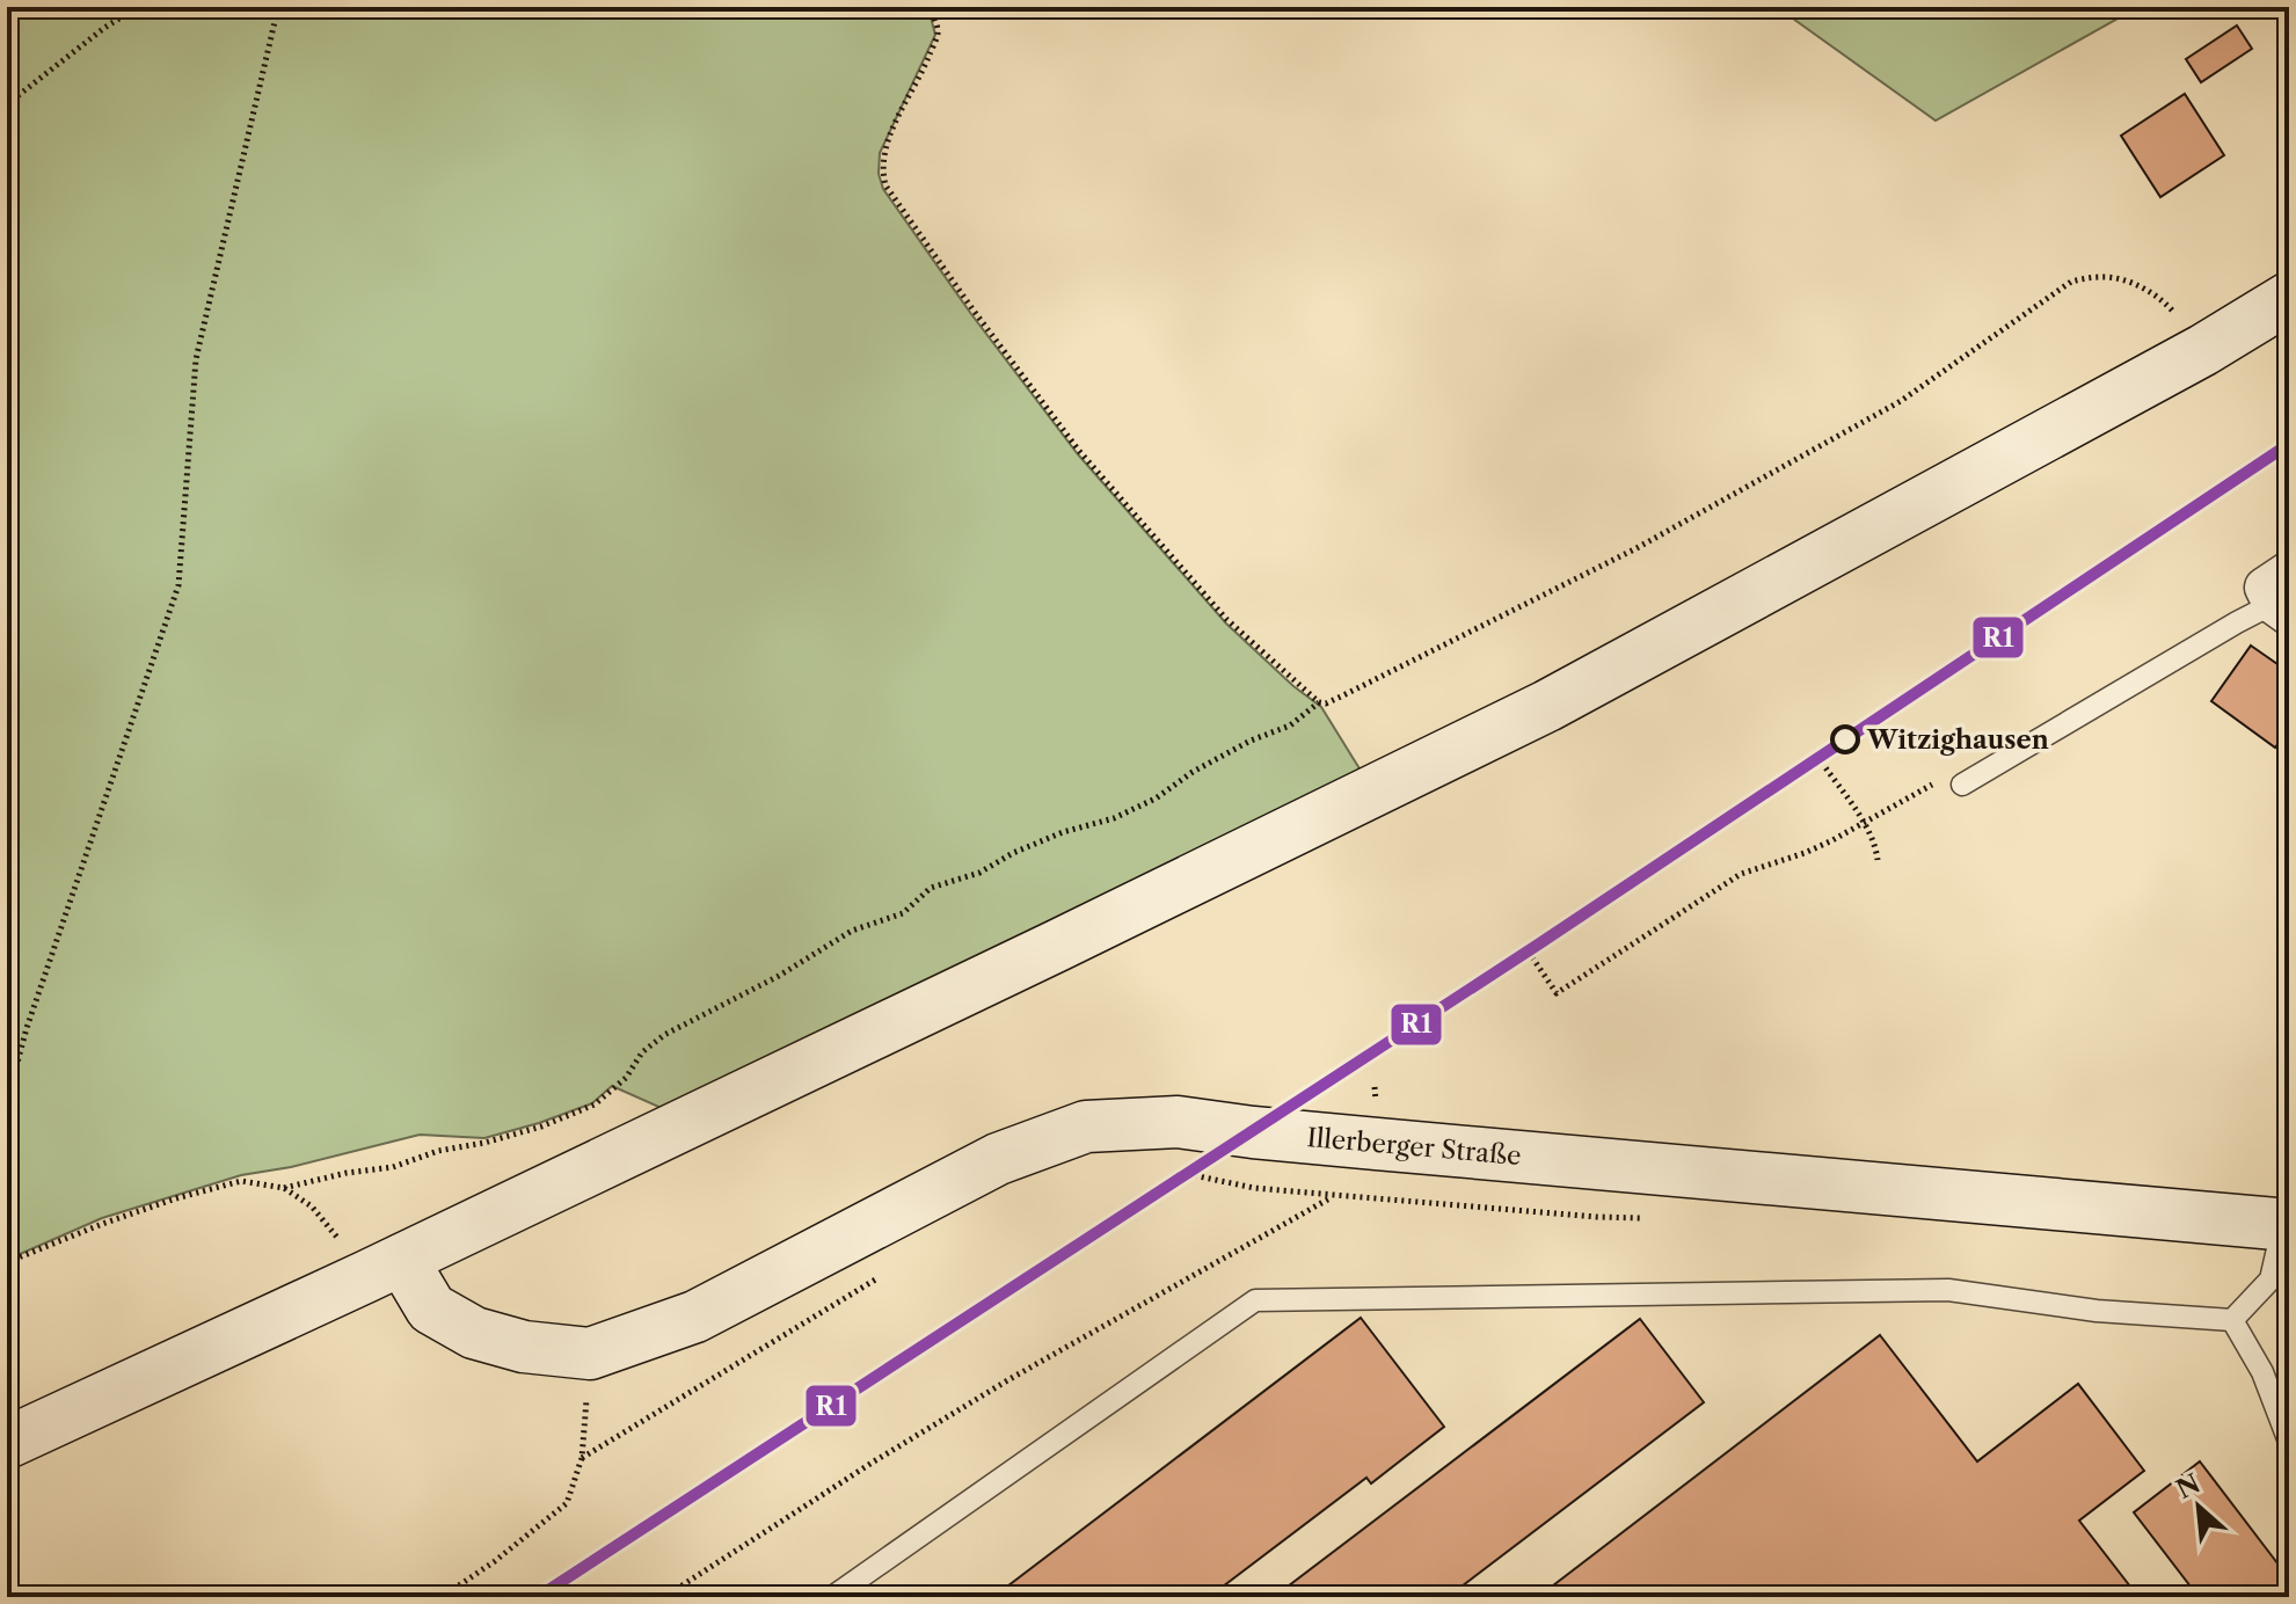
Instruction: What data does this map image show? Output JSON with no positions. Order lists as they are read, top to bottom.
{
  "streets": {
    "main road": ["Illerberger Straße"]
  },
  "places": ["Witzighausen"],
  "lines": ["transit line R1"],
  "north": "top left"
}
